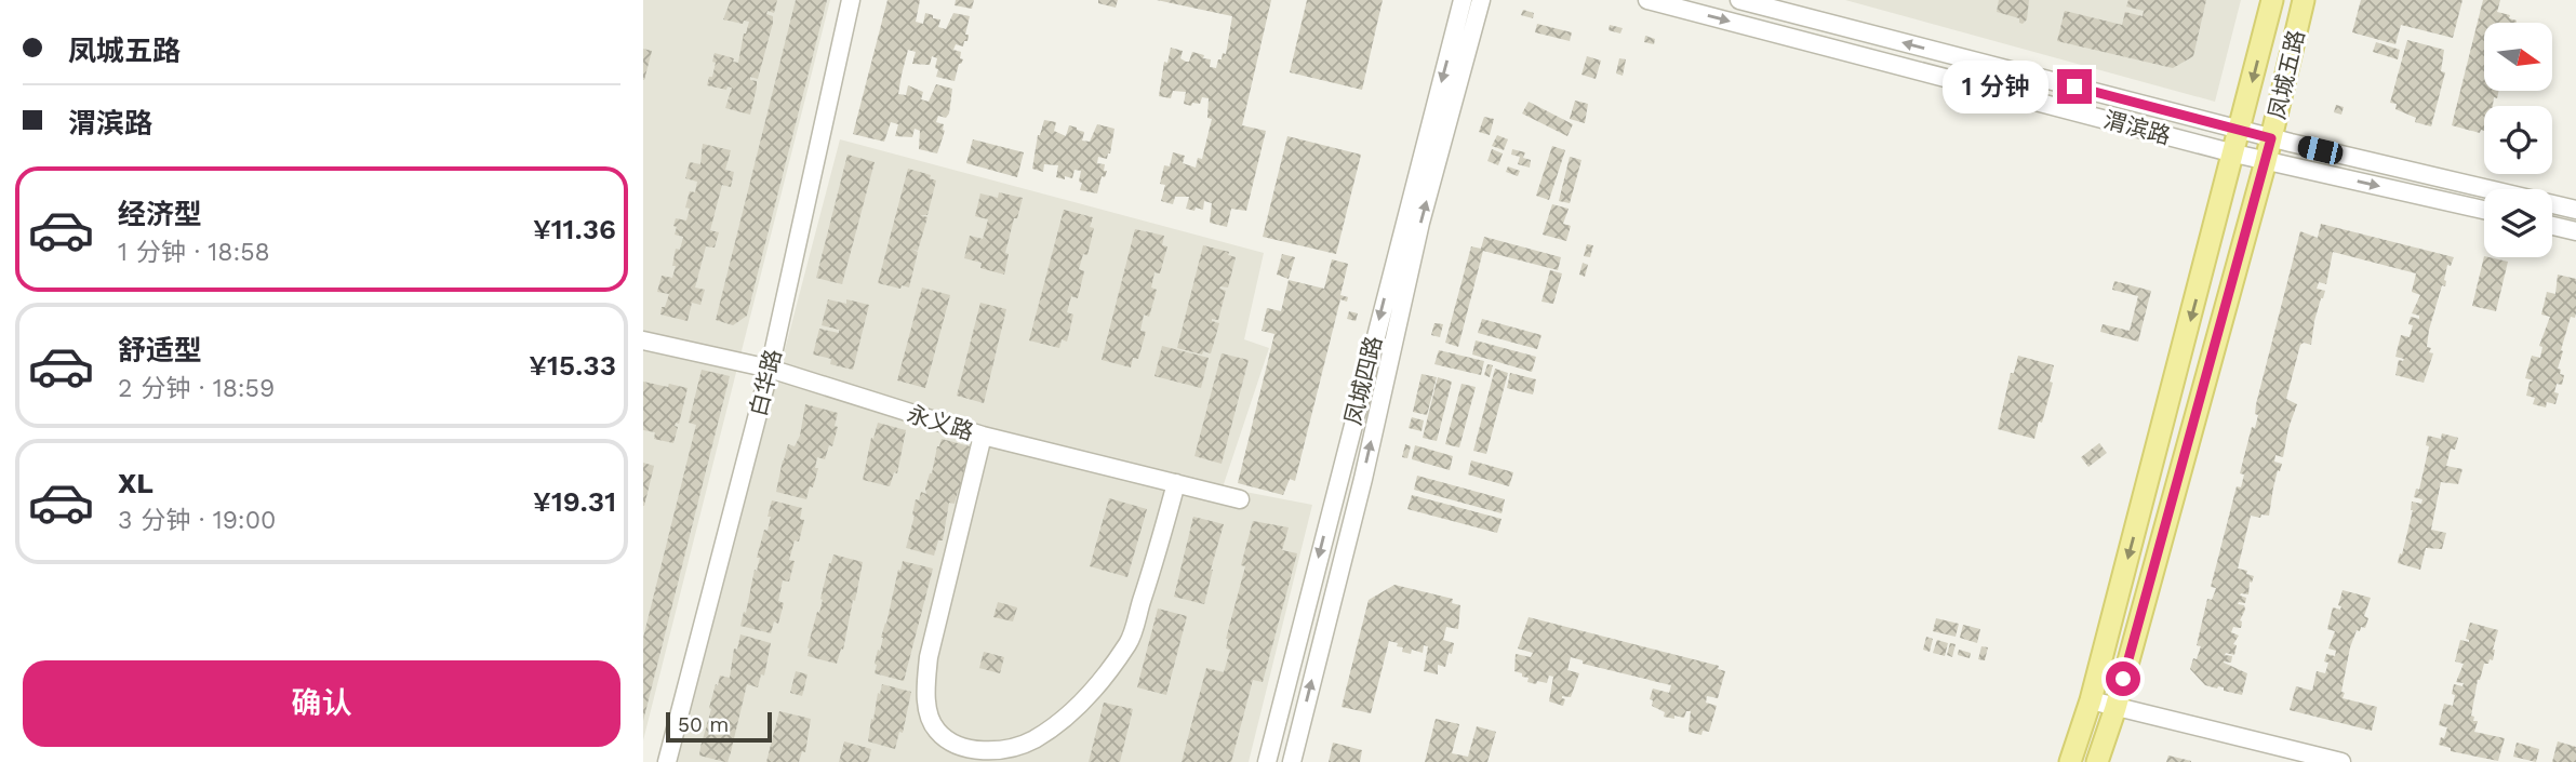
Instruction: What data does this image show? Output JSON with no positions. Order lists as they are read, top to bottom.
{
  "streets": {
    "main road": ["凤城五路"],
    "street": [
      "渭滨路",
      "凤城四路",
      "白华路",
      "永义路"
    ]
  },
  "crossings": [
    ["凤城五路", "渭滨路"],
    ["白华路", "永义路"]
  ],
  "scale_bar": "50 m",
  "north": "right",
  "page": {
    "banner": ["凤城五路", "渭滨路"],
    "bubble": "1 分钟",
    "list": [
      {
        "name": "经济型",
        "note": "1 分钟 · 18:58",
        "value": "¥11.36"
      },
      {
        "name": "舒适型",
        "note": "2 分钟 · 18:59",
        "value": "¥15.33"
      },
      {
        "name": "XL",
        "note": "3 分钟 · 19:00",
        "value": "¥19.31"
      }
    ],
    "buttons": "确认",
    "scale": "50 m"
  }
}
